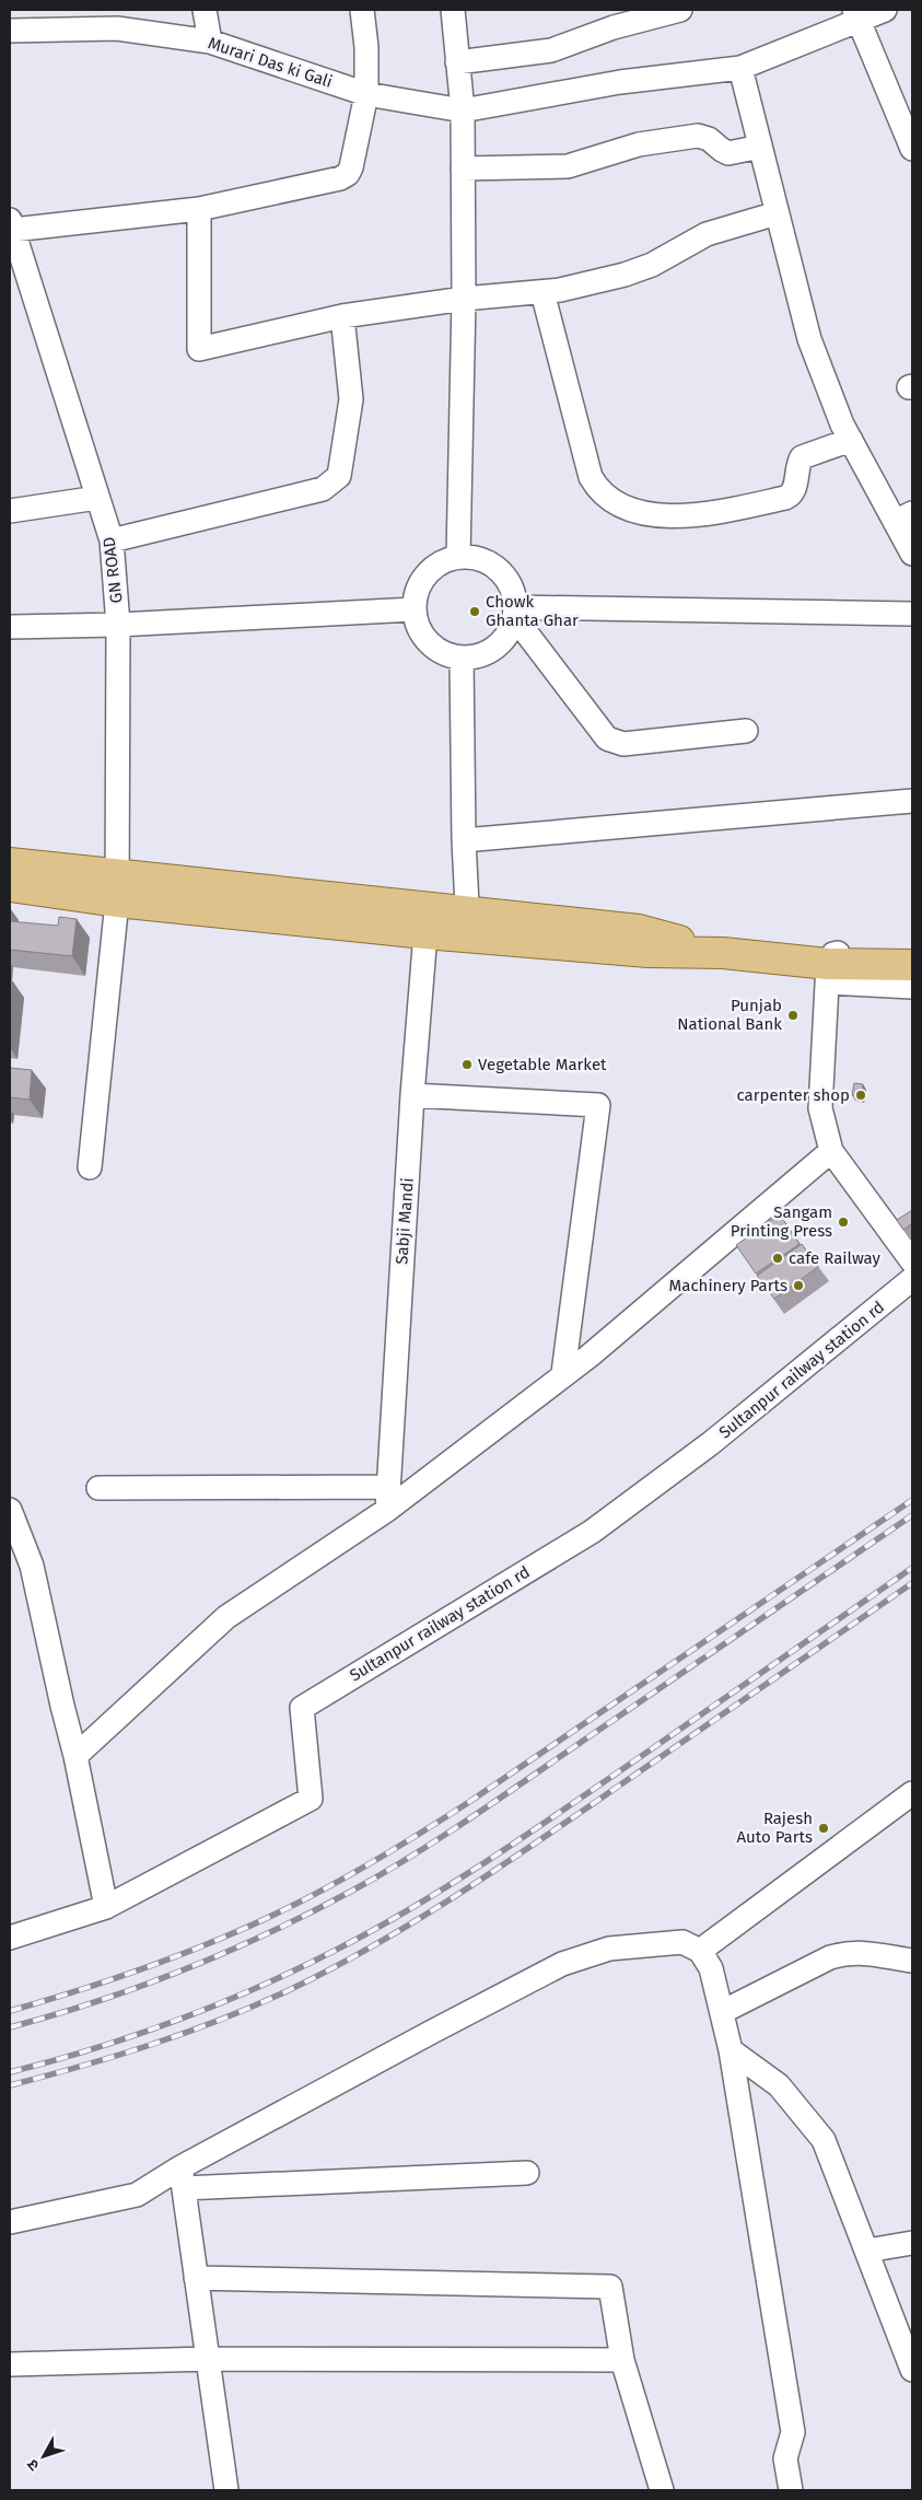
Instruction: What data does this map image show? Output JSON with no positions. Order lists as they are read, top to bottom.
{
  "streets": {
    "street": [
      "Murari Das ki Gali",
      "GN ROAD",
      "Sabji Mandi",
      "Sultanpur railway station rd"
    ]
  },
  "places": [
    "Chowk Ghanta Ghar",
    "Punjab National Bank",
    "Vegetable Market",
    "carpenter shop",
    "Sangam Printing Press",
    "cafe Railway",
    "Machinery Parts",
    "Rajesh Auto Parts"
  ],
  "north": "bottom left"
}
